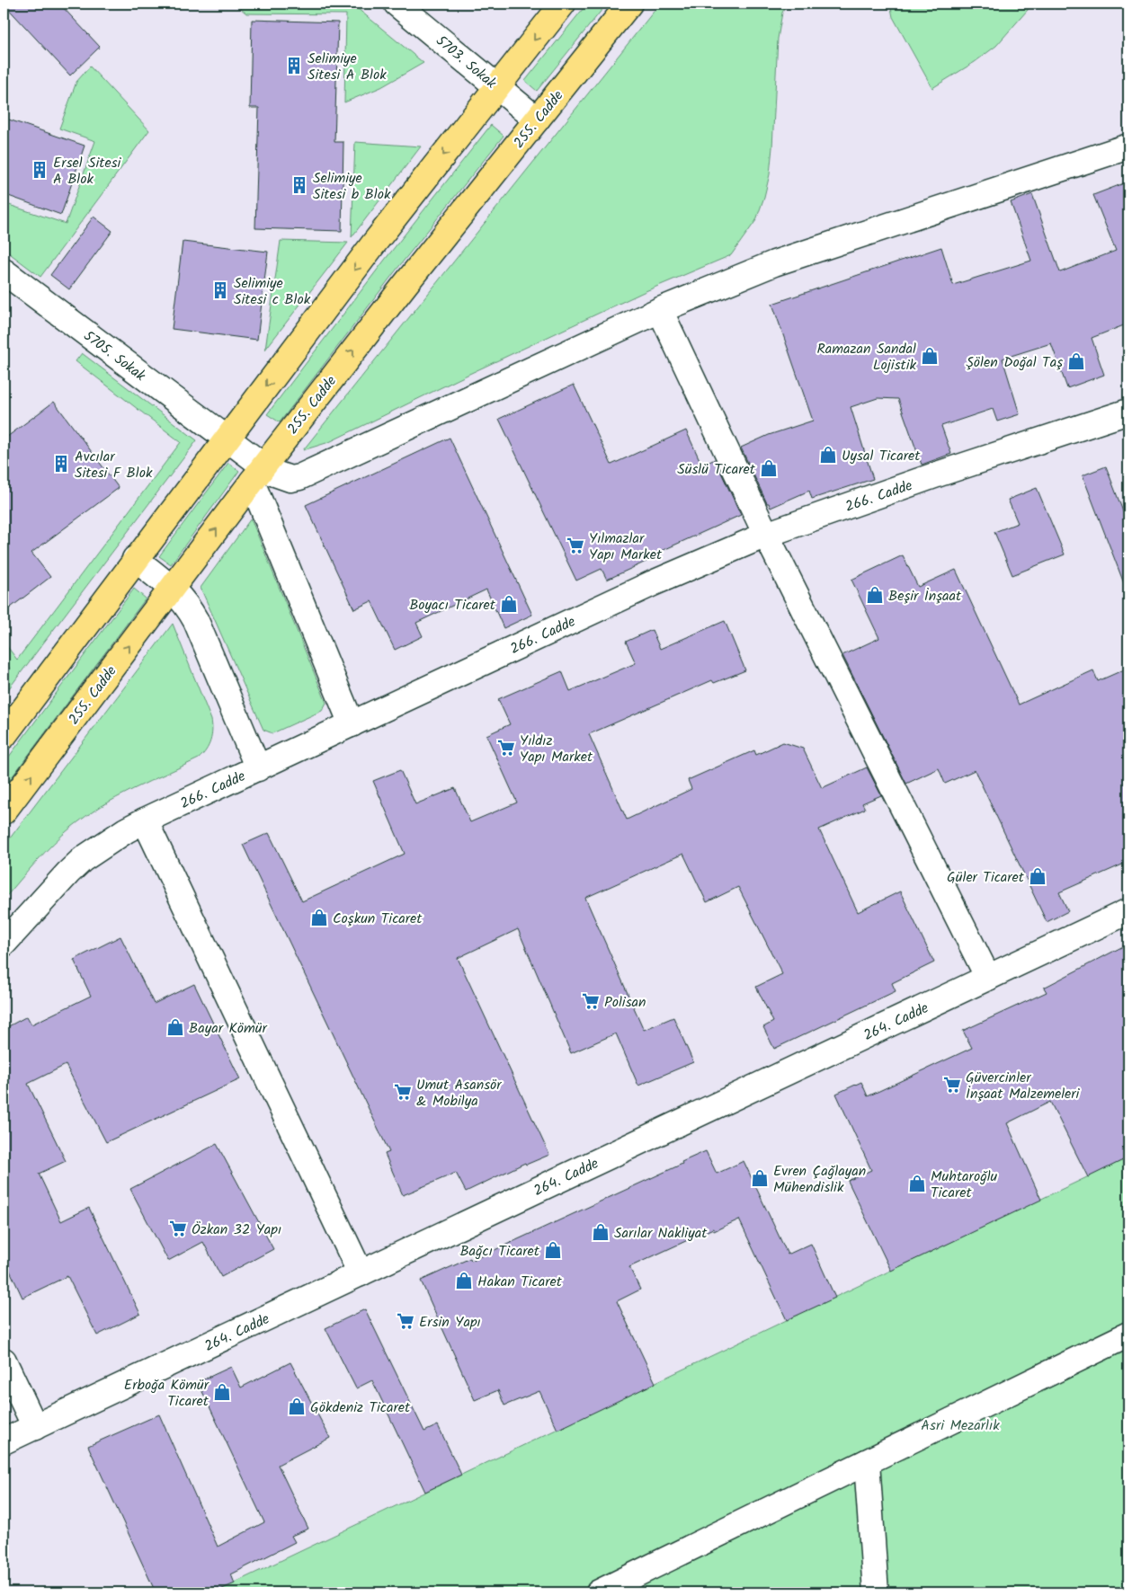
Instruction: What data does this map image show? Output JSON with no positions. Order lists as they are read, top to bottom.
{
  "streets": {
    "main road": ["255. Cadde"],
    "street": [
      "5703. Sokak",
      "5705. Sokak",
      "266. Cadde",
      "264. Cadde"
    ]
  },
  "crossings": [
    ["5703. Sokak", "255. Cadde"],
    ["255. Cadde", "5705. Sokak"]
  ],
  "parks": ["Asri Mezarlık"],
  "places": {
    "building": [
      "Selimiye Sitesi A Blok",
      "Ersel Sitesi A Blok",
      "Selimiye Sitesi b Blok",
      "Selimiye Sitesi c Blok",
      "Avcılar Sitesi F Blok"
    ],
    "shop": [
      "Ramazan Sandal Lojistik",
      "Şölen Doğal Taş",
      "Uysal Ticaret",
      "Süslü Ticaret",
      "Beşir İnşaat",
      "Boyacı Ticaret",
      "Güler Ticaret",
      "Coşkun Ticaret",
      "Bayar Kömür",
      "Evren Çağlayan Mühendislik",
      "Muhtaroğlu Ticaret",
      "Sarılar Nakliyat",
      "Bağcı Ticaret",
      "Hakan Ticaret",
      "Erboğa Kömür Ticaret",
      "Gökdeniz Ticaret"
    ],
    "supermarket": [
      "Yılmazlar Yapı Market",
      "Yıldız Yapı Market",
      "Polisan",
      "Güvercinler İnşaat Malzemeleri",
      "Umut Asansör & Mobilya",
      "Özkan 32 Yapı",
      "Ersin Yapı"
    ]
  }
}
